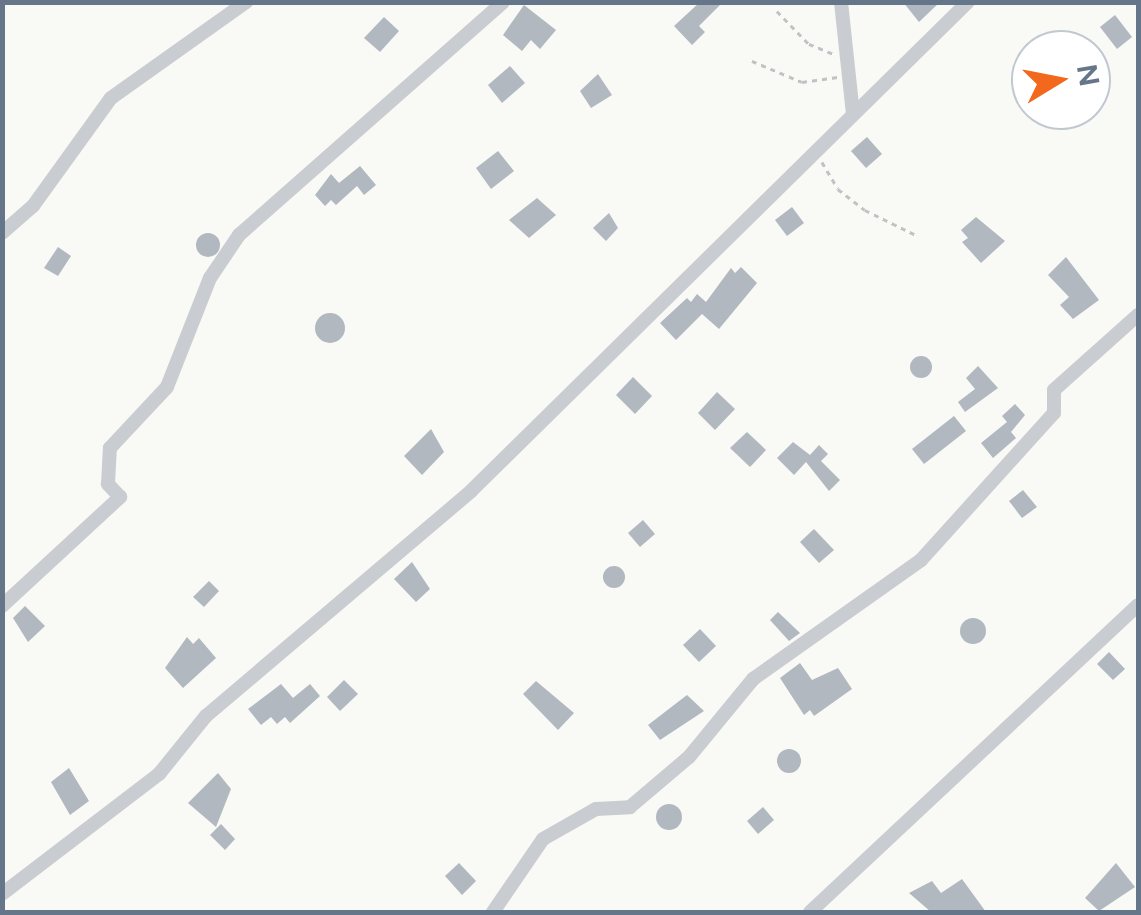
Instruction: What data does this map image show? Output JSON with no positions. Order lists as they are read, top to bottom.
{
  "north": "right"
}
